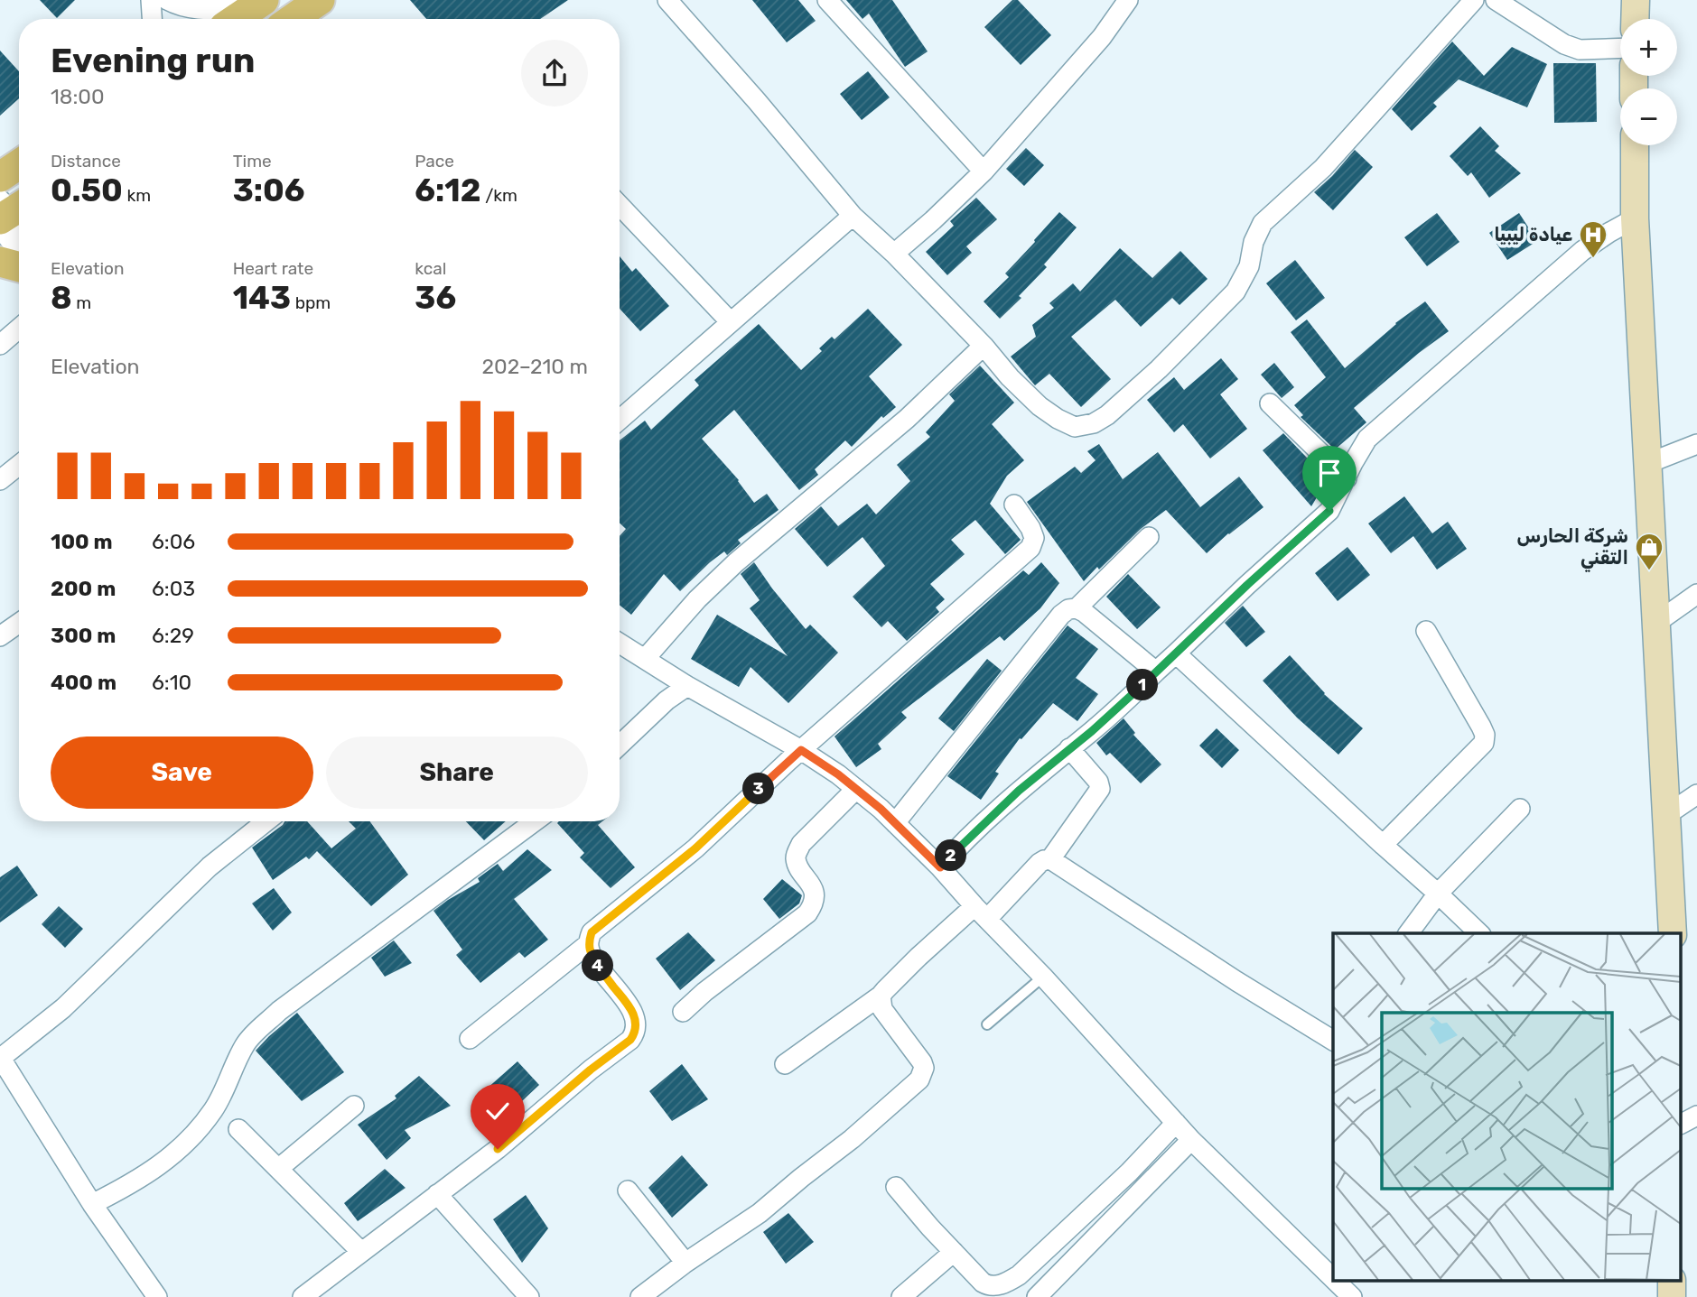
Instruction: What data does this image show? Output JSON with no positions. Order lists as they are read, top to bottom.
{
  "places": {
    "hospital": ["عيادة ليبيا"],
    "shop": ["شركة الحارس التقني"]
  },
  "page": {
    "map_buttons": ["+", "−"],
    "heading": ["Evening run", "18:00"],
    "stats": [
      ["Distance", "0.50 km"],
      ["Time", "3:06"],
      ["Pace", "6:12 /km"],
      ["Elevation", "8 m"],
      ["Heart rate", "143 bpm"],
      ["kcal", "36"]
    ],
    "chart": ["Elevation", "202–210 m"],
    "list": [
      {
        "name": "100 m",
        "note": "6:06"
      },
      {
        "name": "200 m",
        "note": "6:03"
      },
      {
        "name": "300 m",
        "note": "6:29"
      },
      {
        "name": "400 m",
        "note": "6:10"
      }
    ],
    "pins": [
      "1",
      "3",
      "2",
      "4"
    ],
    "buttons": ["Save", "Share"]
  }
}
